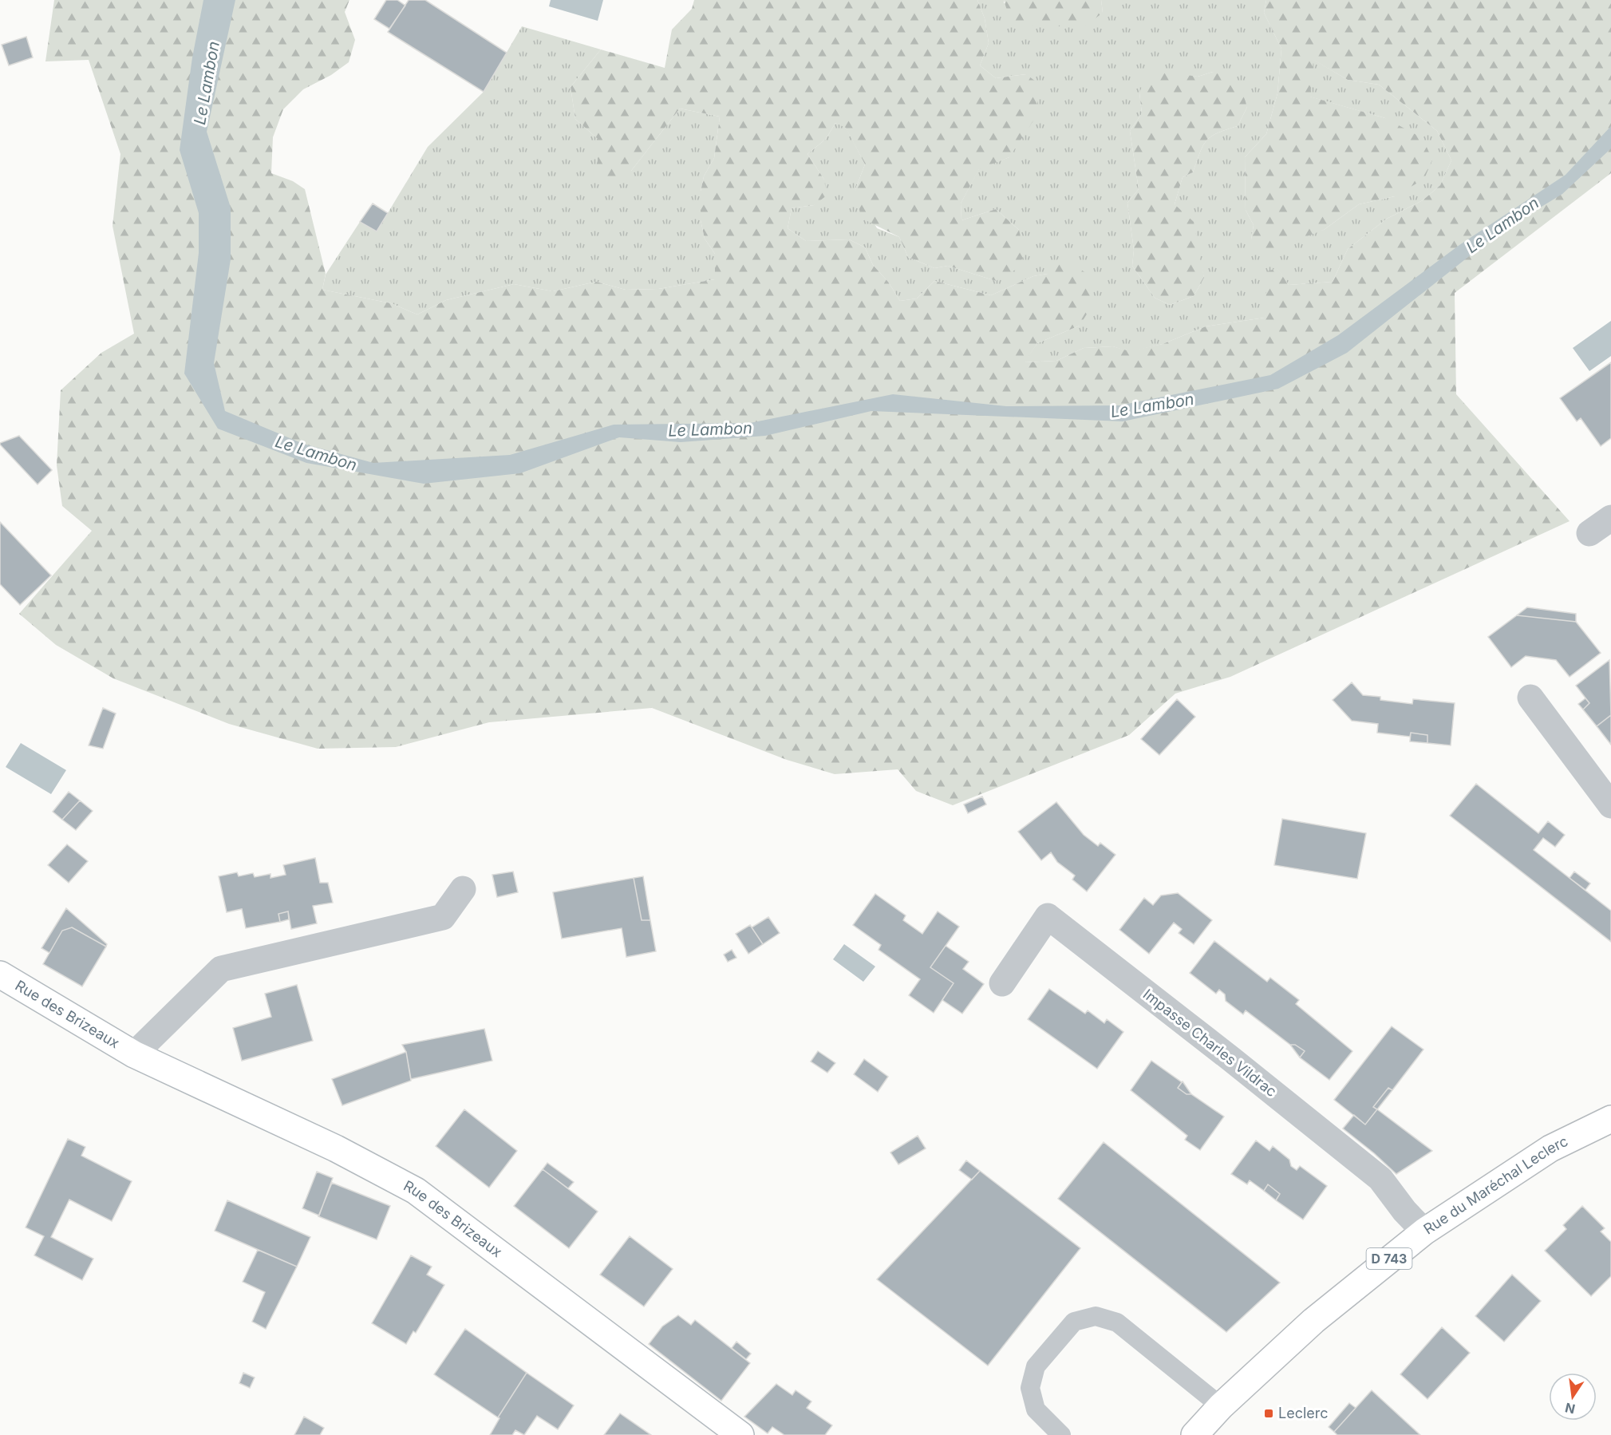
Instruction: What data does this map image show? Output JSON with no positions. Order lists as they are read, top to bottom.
{
  "streets": {
    "street": [
      "Rue des Brizeaux",
      "Impasse Charles Vildrac",
      "Rue du Maréchal Leclerc",
      "D 743"
    ]
  },
  "crossings": [
    ["Impasse Charles Vildrac", "Rue du Maréchal Leclerc"]
  ],
  "water": ["Le Lambon"],
  "places": {
    "transit": ["Leclerc"]
  },
  "north": "bottom"
}
